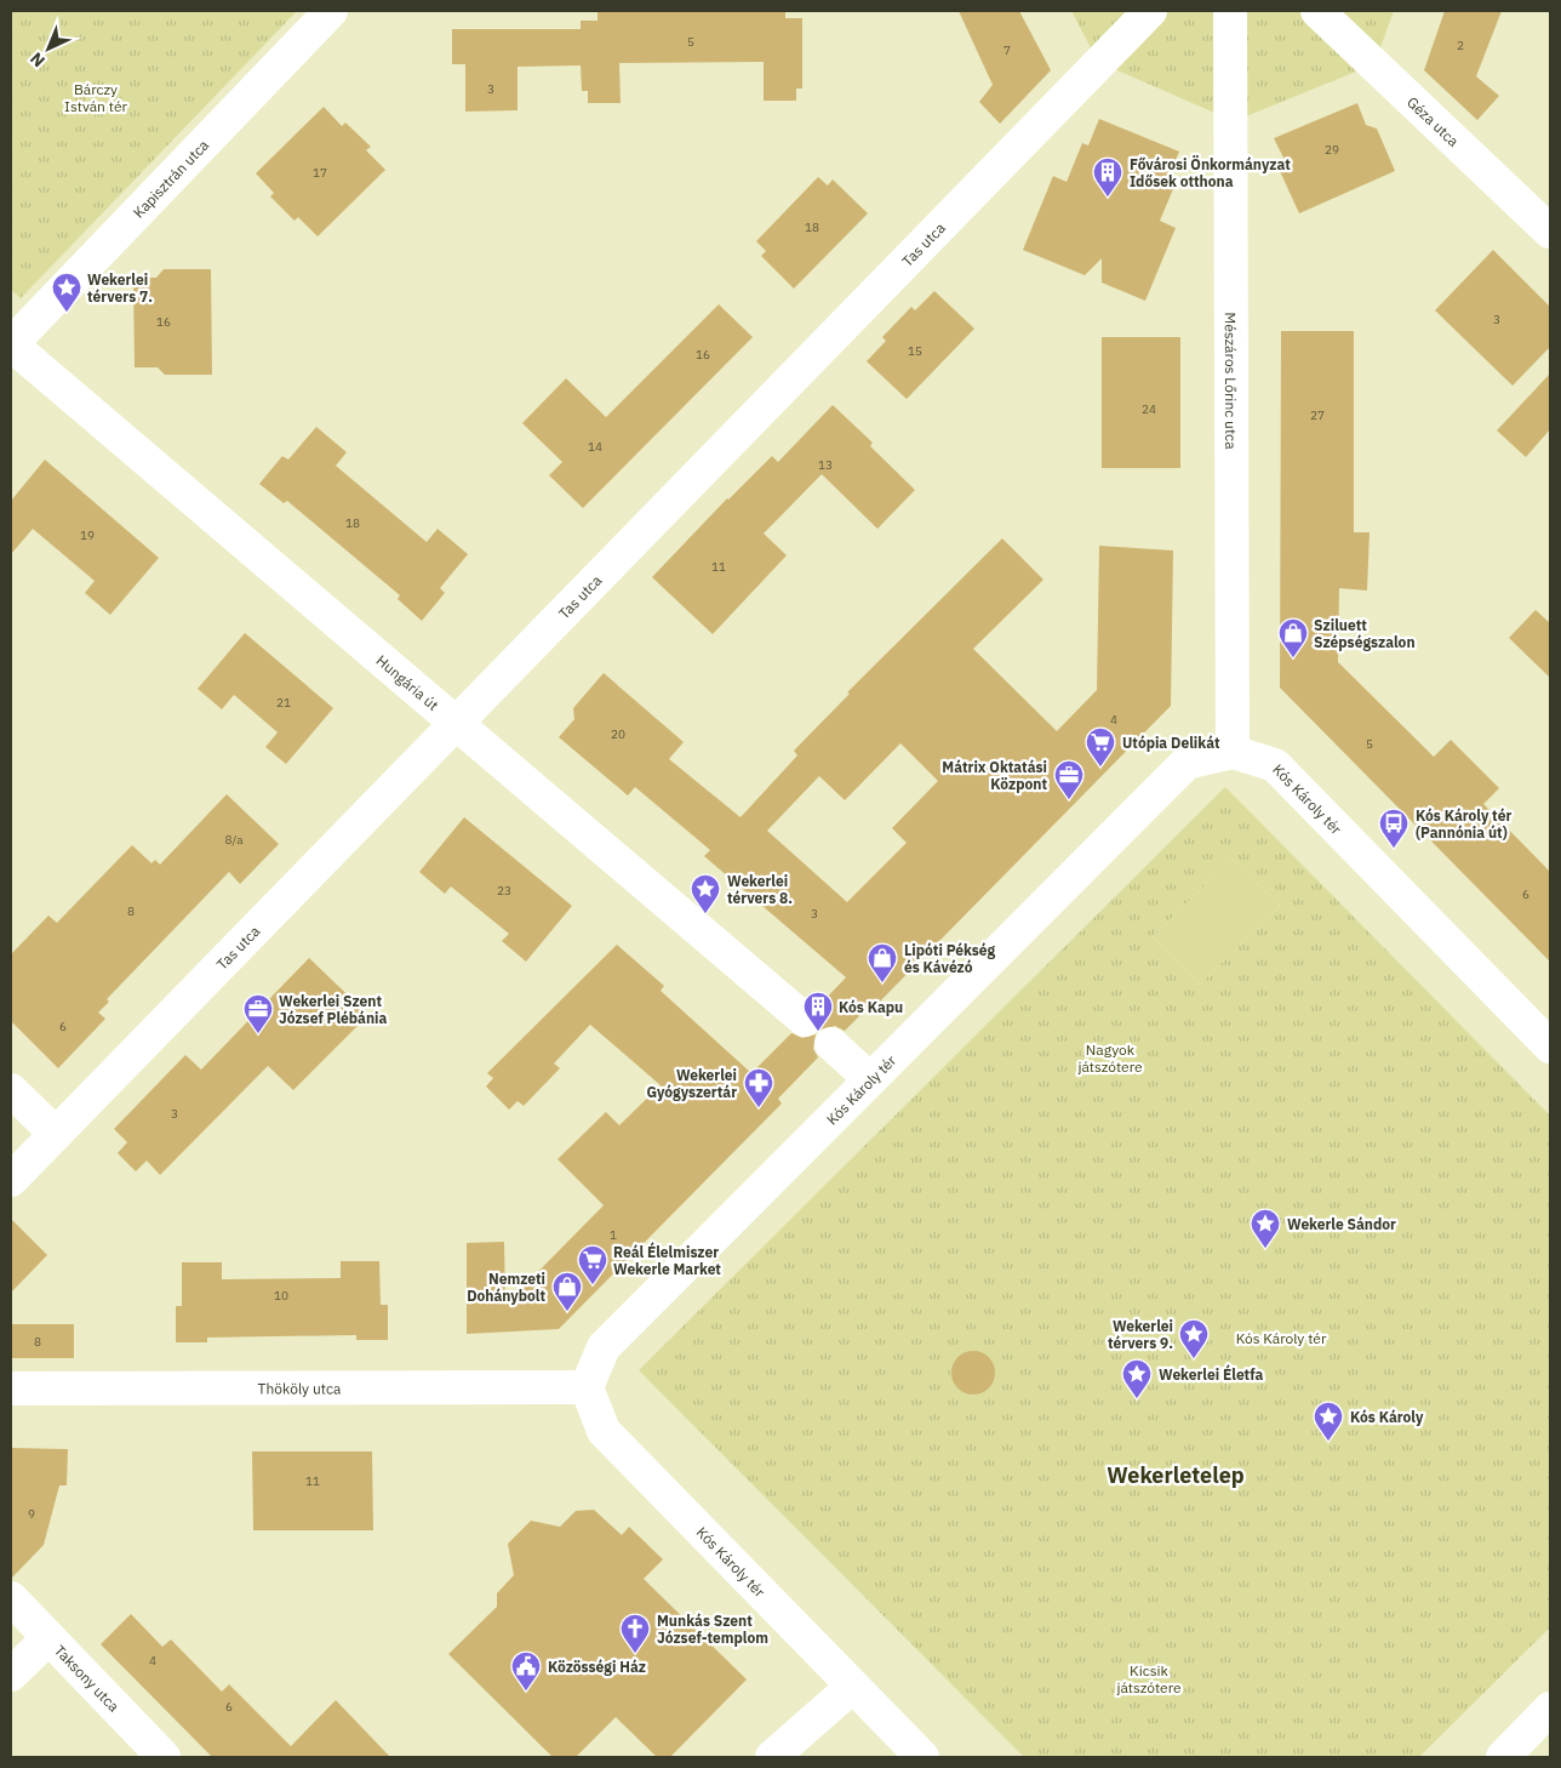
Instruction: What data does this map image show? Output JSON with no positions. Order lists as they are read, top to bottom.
{
  "streets": {
    "street": [
      "Géza utca",
      "Kapisztrán utca",
      "Tas utca",
      "Mészáros Lőrinc utca",
      "Hungária út",
      "Kós Károly tér",
      "Thököly utca",
      "Taksony utca"
    ]
  },
  "crossings": [
    ["Kapisztrán utca", "Hungária út"],
    ["Tas utca", "Hungária út"],
    ["Mészáros Lőrinc utca", "Kós Károly tér"],
    ["Kós Károly tér", "Thököly utca"]
  ],
  "districts": ["Wekerletelep"],
  "parks": [
    "Bárczy István tér",
    "Nagyok játszótere",
    "Kós Károly tér",
    "Kicsik játszótere"
  ],
  "places": {
    "building": ["Fővárosi Önkormányzat Idősek otthona", "Kós Kapu"],
    "place": [
      "Wekerlei térvers 7.",
      "Wekerlei térvers 8.",
      "Wekerle Sándor",
      "Wekerlei térvers 9.",
      "Wekerlei Életfa",
      "Kós Károly"
    ],
    "shop": ["Sziluett Szépségszalon", "Lipóti Pékség és Kávézó", "Nemzeti Dohánybolt"],
    "supermarket": ["Utópia Delikát", "Reál Élelmiszer Wekerle Market"],
    "office": ["Mátrix Oktatási Központ", "Wekerlei Szent József Plébánia"],
    "bus stop": ["Kós Károly tér (Pannónia út)"],
    "pharmacy": ["Wekerlei Gyógyszertár"],
    "church": ["Munkás Szent József-templom"],
    "public building": ["Közösségi Ház"]
  },
  "house_numbers": [
    "5",
    "2",
    "7",
    "3",
    "29",
    "17",
    "18",
    "3",
    "16",
    "15",
    "16",
    "24",
    "27",
    "14",
    "13",
    "18",
    "19",
    "11",
    "21",
    "4",
    "20",
    "5",
    "8/a",
    "23",
    "6",
    "8",
    "3",
    "6",
    "3",
    "1",
    "10",
    "8",
    "11",
    "9",
    "4",
    "6"
  ],
  "north": "bottom left"
}
